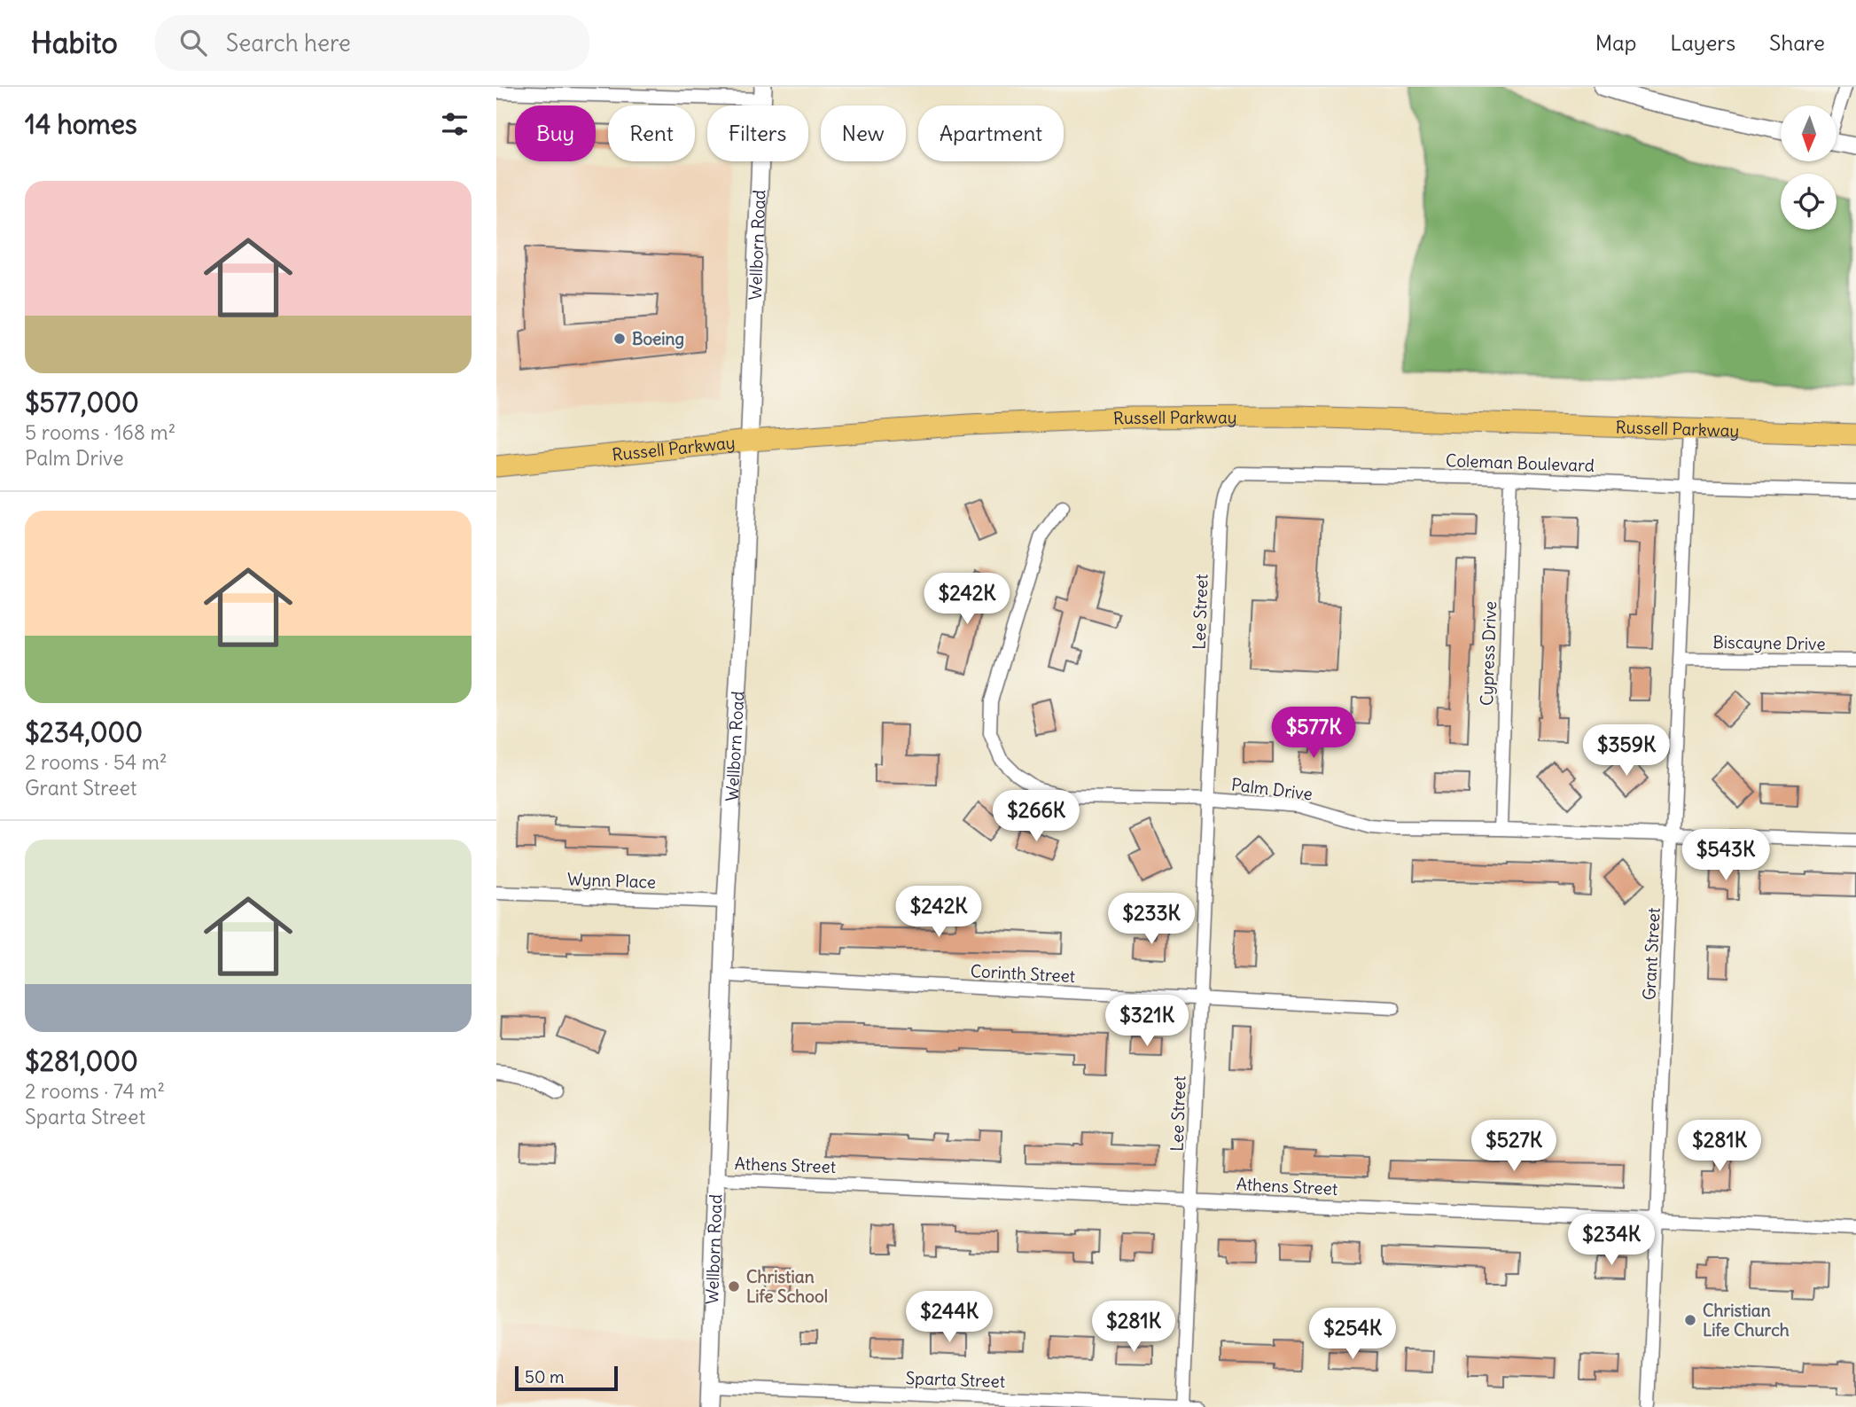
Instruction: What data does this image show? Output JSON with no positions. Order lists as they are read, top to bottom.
{
  "streets": {
    "main road": ["Russell Parkway"],
    "street": [
      "Wellborn Road",
      "Coleman Boulevard",
      "Lee Street",
      "Biscayne Drive",
      "Cypress Drive",
      "Palm Drive",
      "Wynn Place",
      "Grant Street",
      "Corinth Street",
      "Athens Street",
      "Sparta Street"
    ]
  },
  "crossings": [
    ["Wellborn Road", "Russell Parkway"],
    ["Wellborn Road", "Wynn Place"],
    ["Wellborn Road", "Corinth Street"],
    ["Wellborn Road", "Athens Street"],
    ["Wellborn Road", "Sparta Street"],
    ["Russell Parkway", "Grant Street"],
    ["Coleman Boulevard", "Lee Street"],
    ["Coleman Boulevard", "Cypress Drive"],
    ["Coleman Boulevard", "Grant Street"],
    ["Lee Street", "Palm Drive"],
    ["Lee Street", "Corinth Street"],
    ["Lee Street", "Athens Street"],
    ["Lee Street", "Sparta Street"],
    ["Biscayne Drive", "Grant Street"],
    ["Cypress Drive", "Palm Drive"],
    ["Palm Drive", "Grant Street"],
    ["Grant Street", "Athens Street"]
  ],
  "places": ["Boeing", "Christian Life School", "Christian Life Church"],
  "scale_bar": "50 m",
  "north": "bottom",
  "page": {
    "header": "Habito",
    "search": "Search here",
    "nav": ["Map", "Layers", "Share"],
    "heading": "14 homes",
    "chip": [
      "Buy",
      "Rent",
      "Filters",
      "New",
      "Apartment"
    ],
    "list": [
      {
        "name": "$577,000",
        "note": "5 rooms · 168 m² · Palm Drive"
      },
      {
        "name": "$234,000",
        "note": "2 rooms · 54 m² · Grant Street"
      },
      {
        "name": "$281,000",
        "note": "2 rooms · 74 m² · Sparta Street"
      }
    ],
    "price": [
      "$242K",
      "$577K",
      "$359K",
      "$266K",
      "$543K",
      "$242K",
      "$233K",
      "$321K",
      "$527K",
      "$281K",
      "$234K",
      "$244K",
      "$281K",
      "$254K"
    ],
    "scale": "50 m"
  }
}
